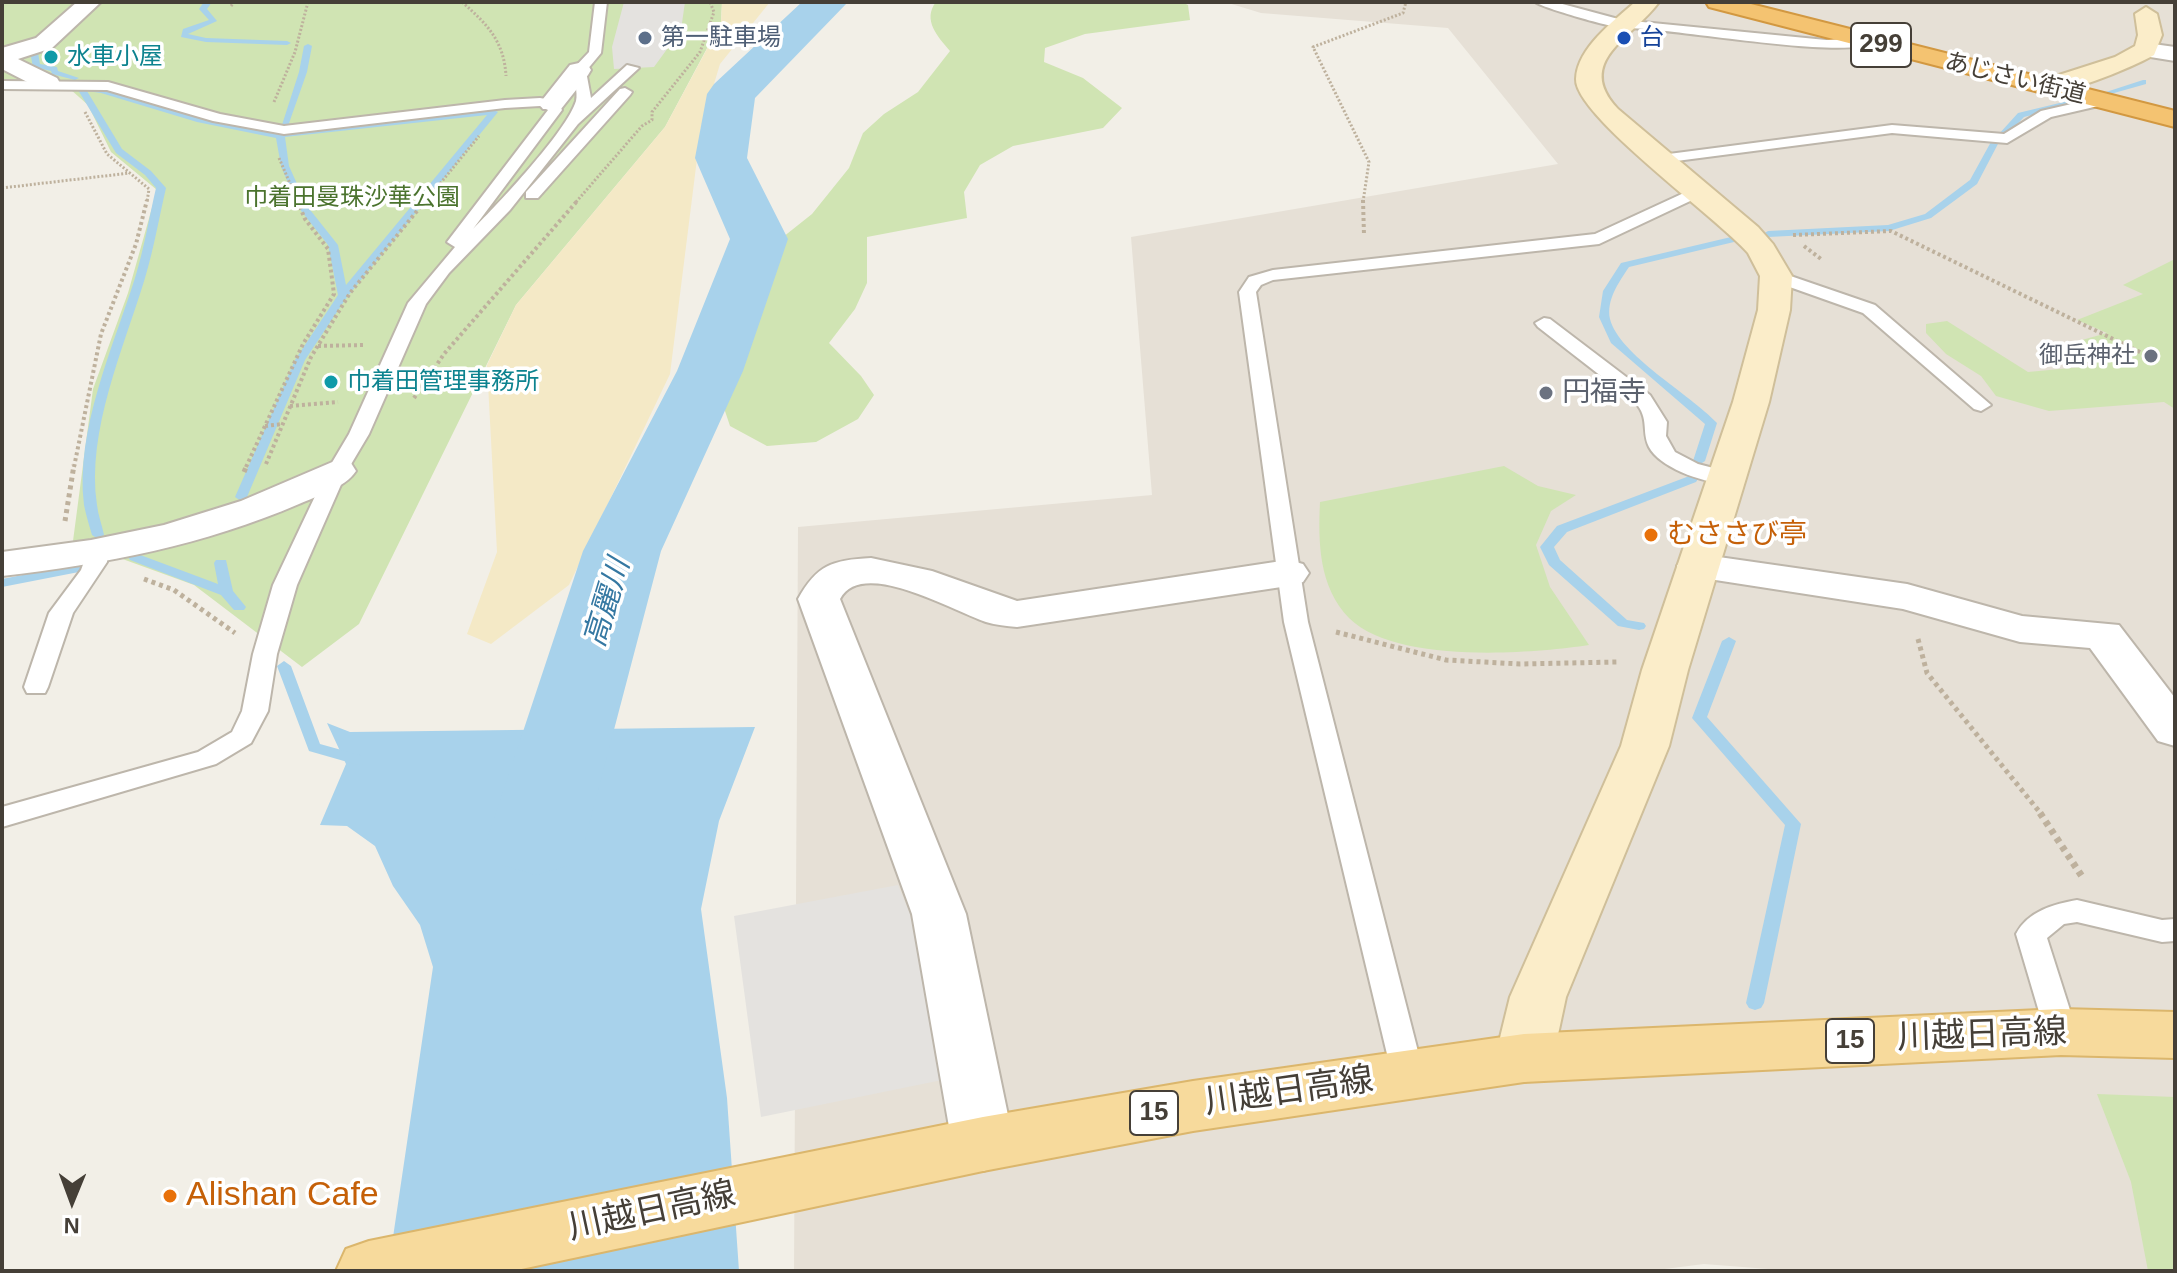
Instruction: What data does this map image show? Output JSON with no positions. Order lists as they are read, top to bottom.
{
  "streets": {
    "highway": ["299", "あじさい街道"],
    "main road": ["川越日高線", "15"]
  },
  "water": ["高麗川"],
  "parks": ["巾着田曼珠沙華公園"],
  "places": [
    "第一駐車場",
    "台",
    "水車小屋",
    "御岳神社",
    "巾着田管理事務所",
    "円福寺",
    "むささび亭",
    "Alishan Cafe"
  ],
  "north": "bottom"
}
